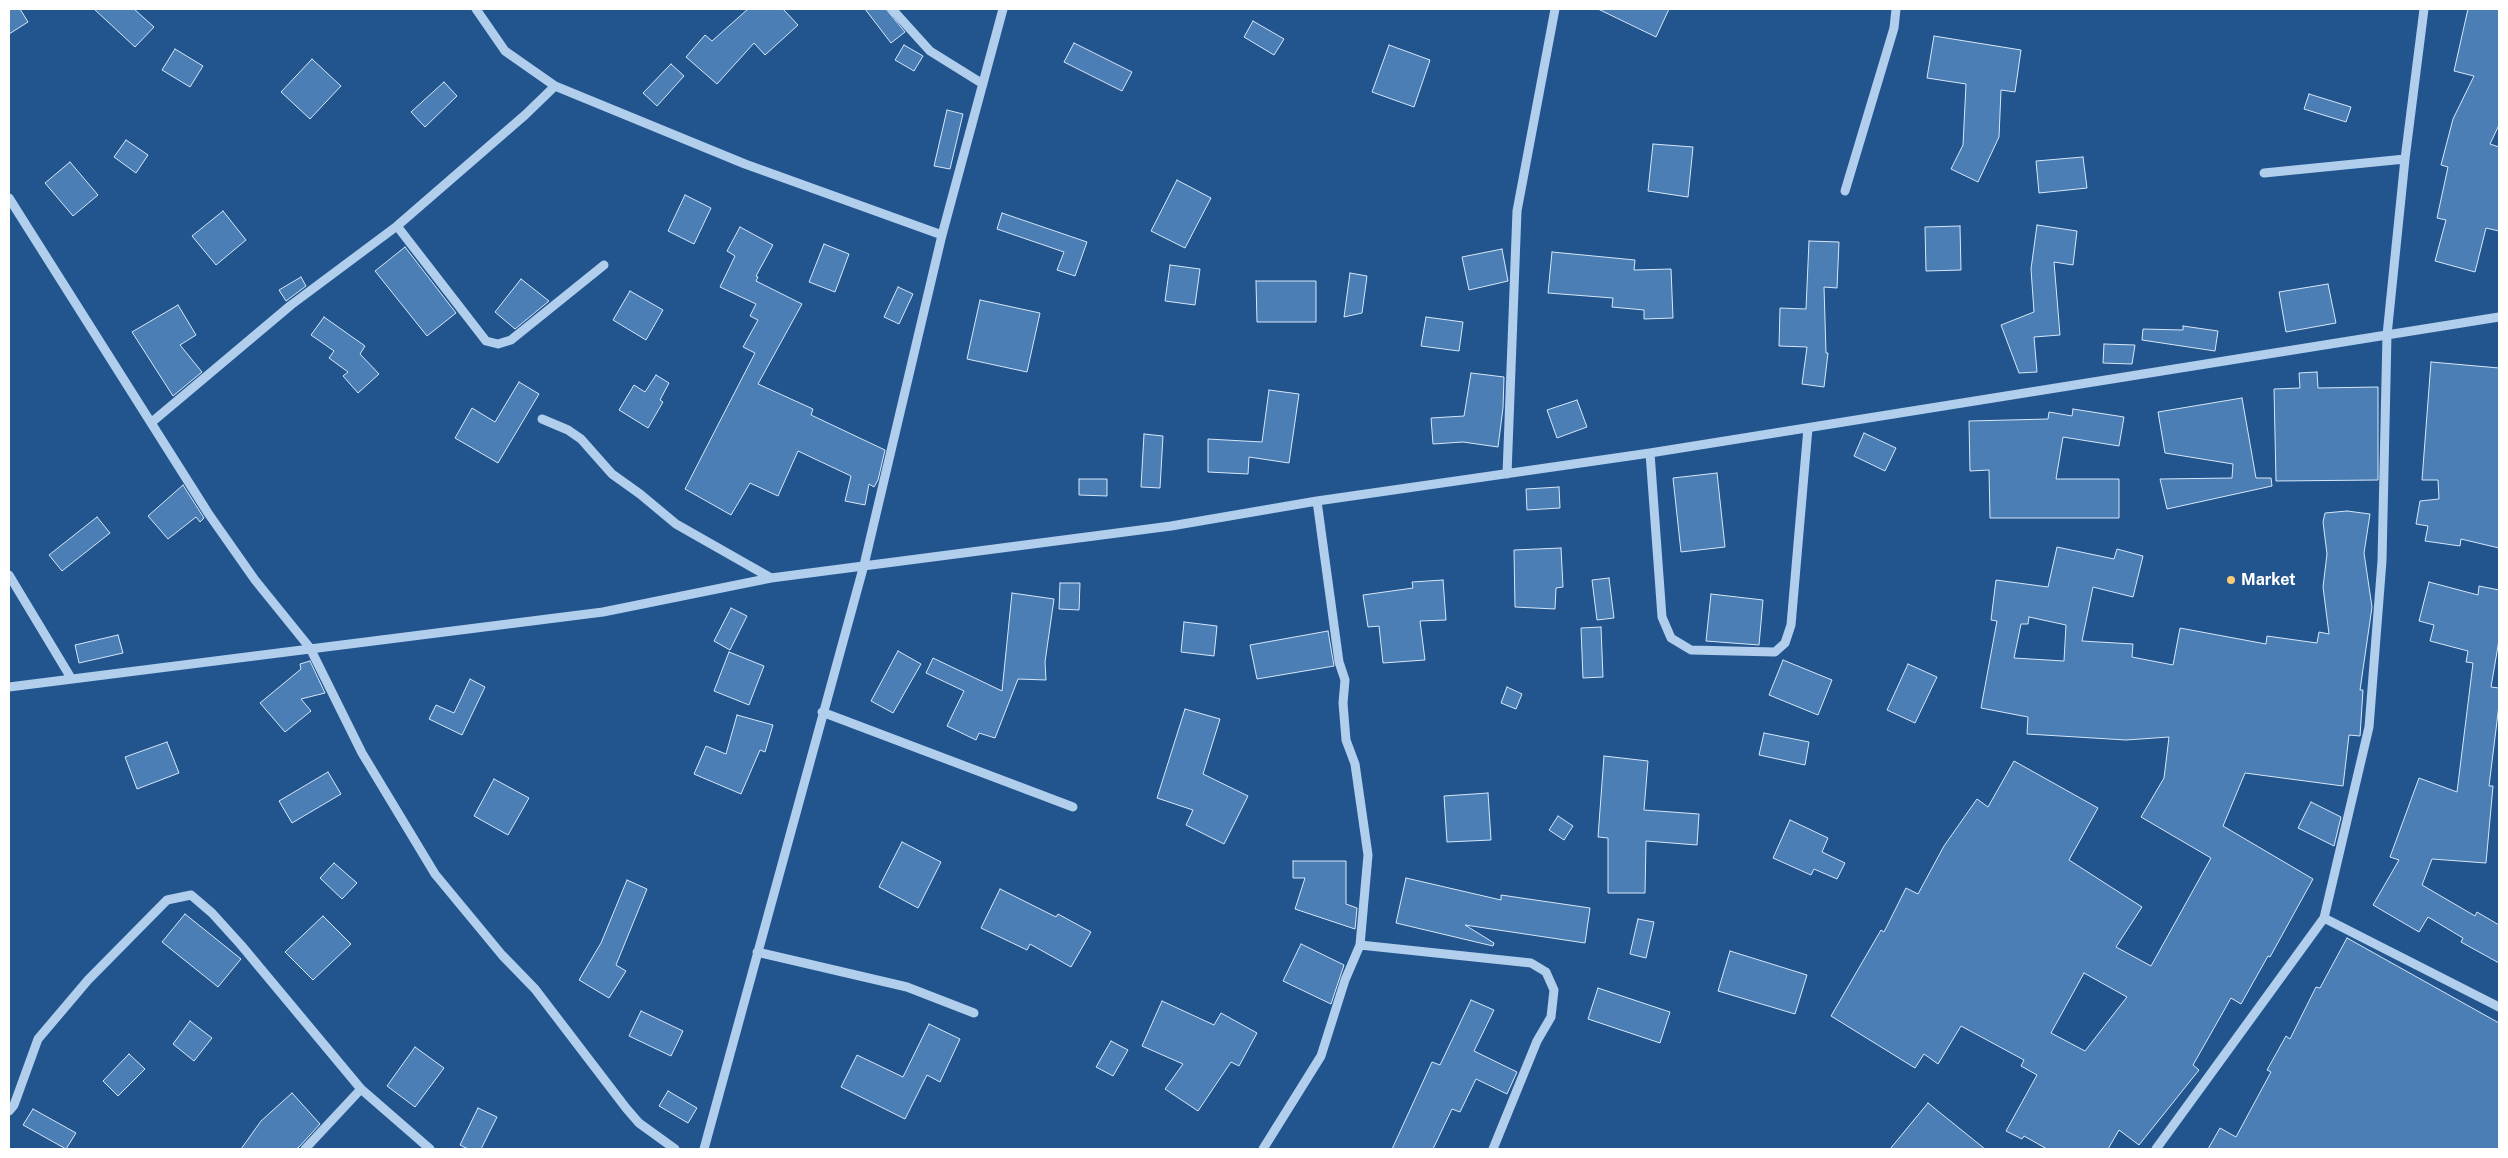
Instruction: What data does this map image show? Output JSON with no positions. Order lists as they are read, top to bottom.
{
  "places": ["Market"]
}
